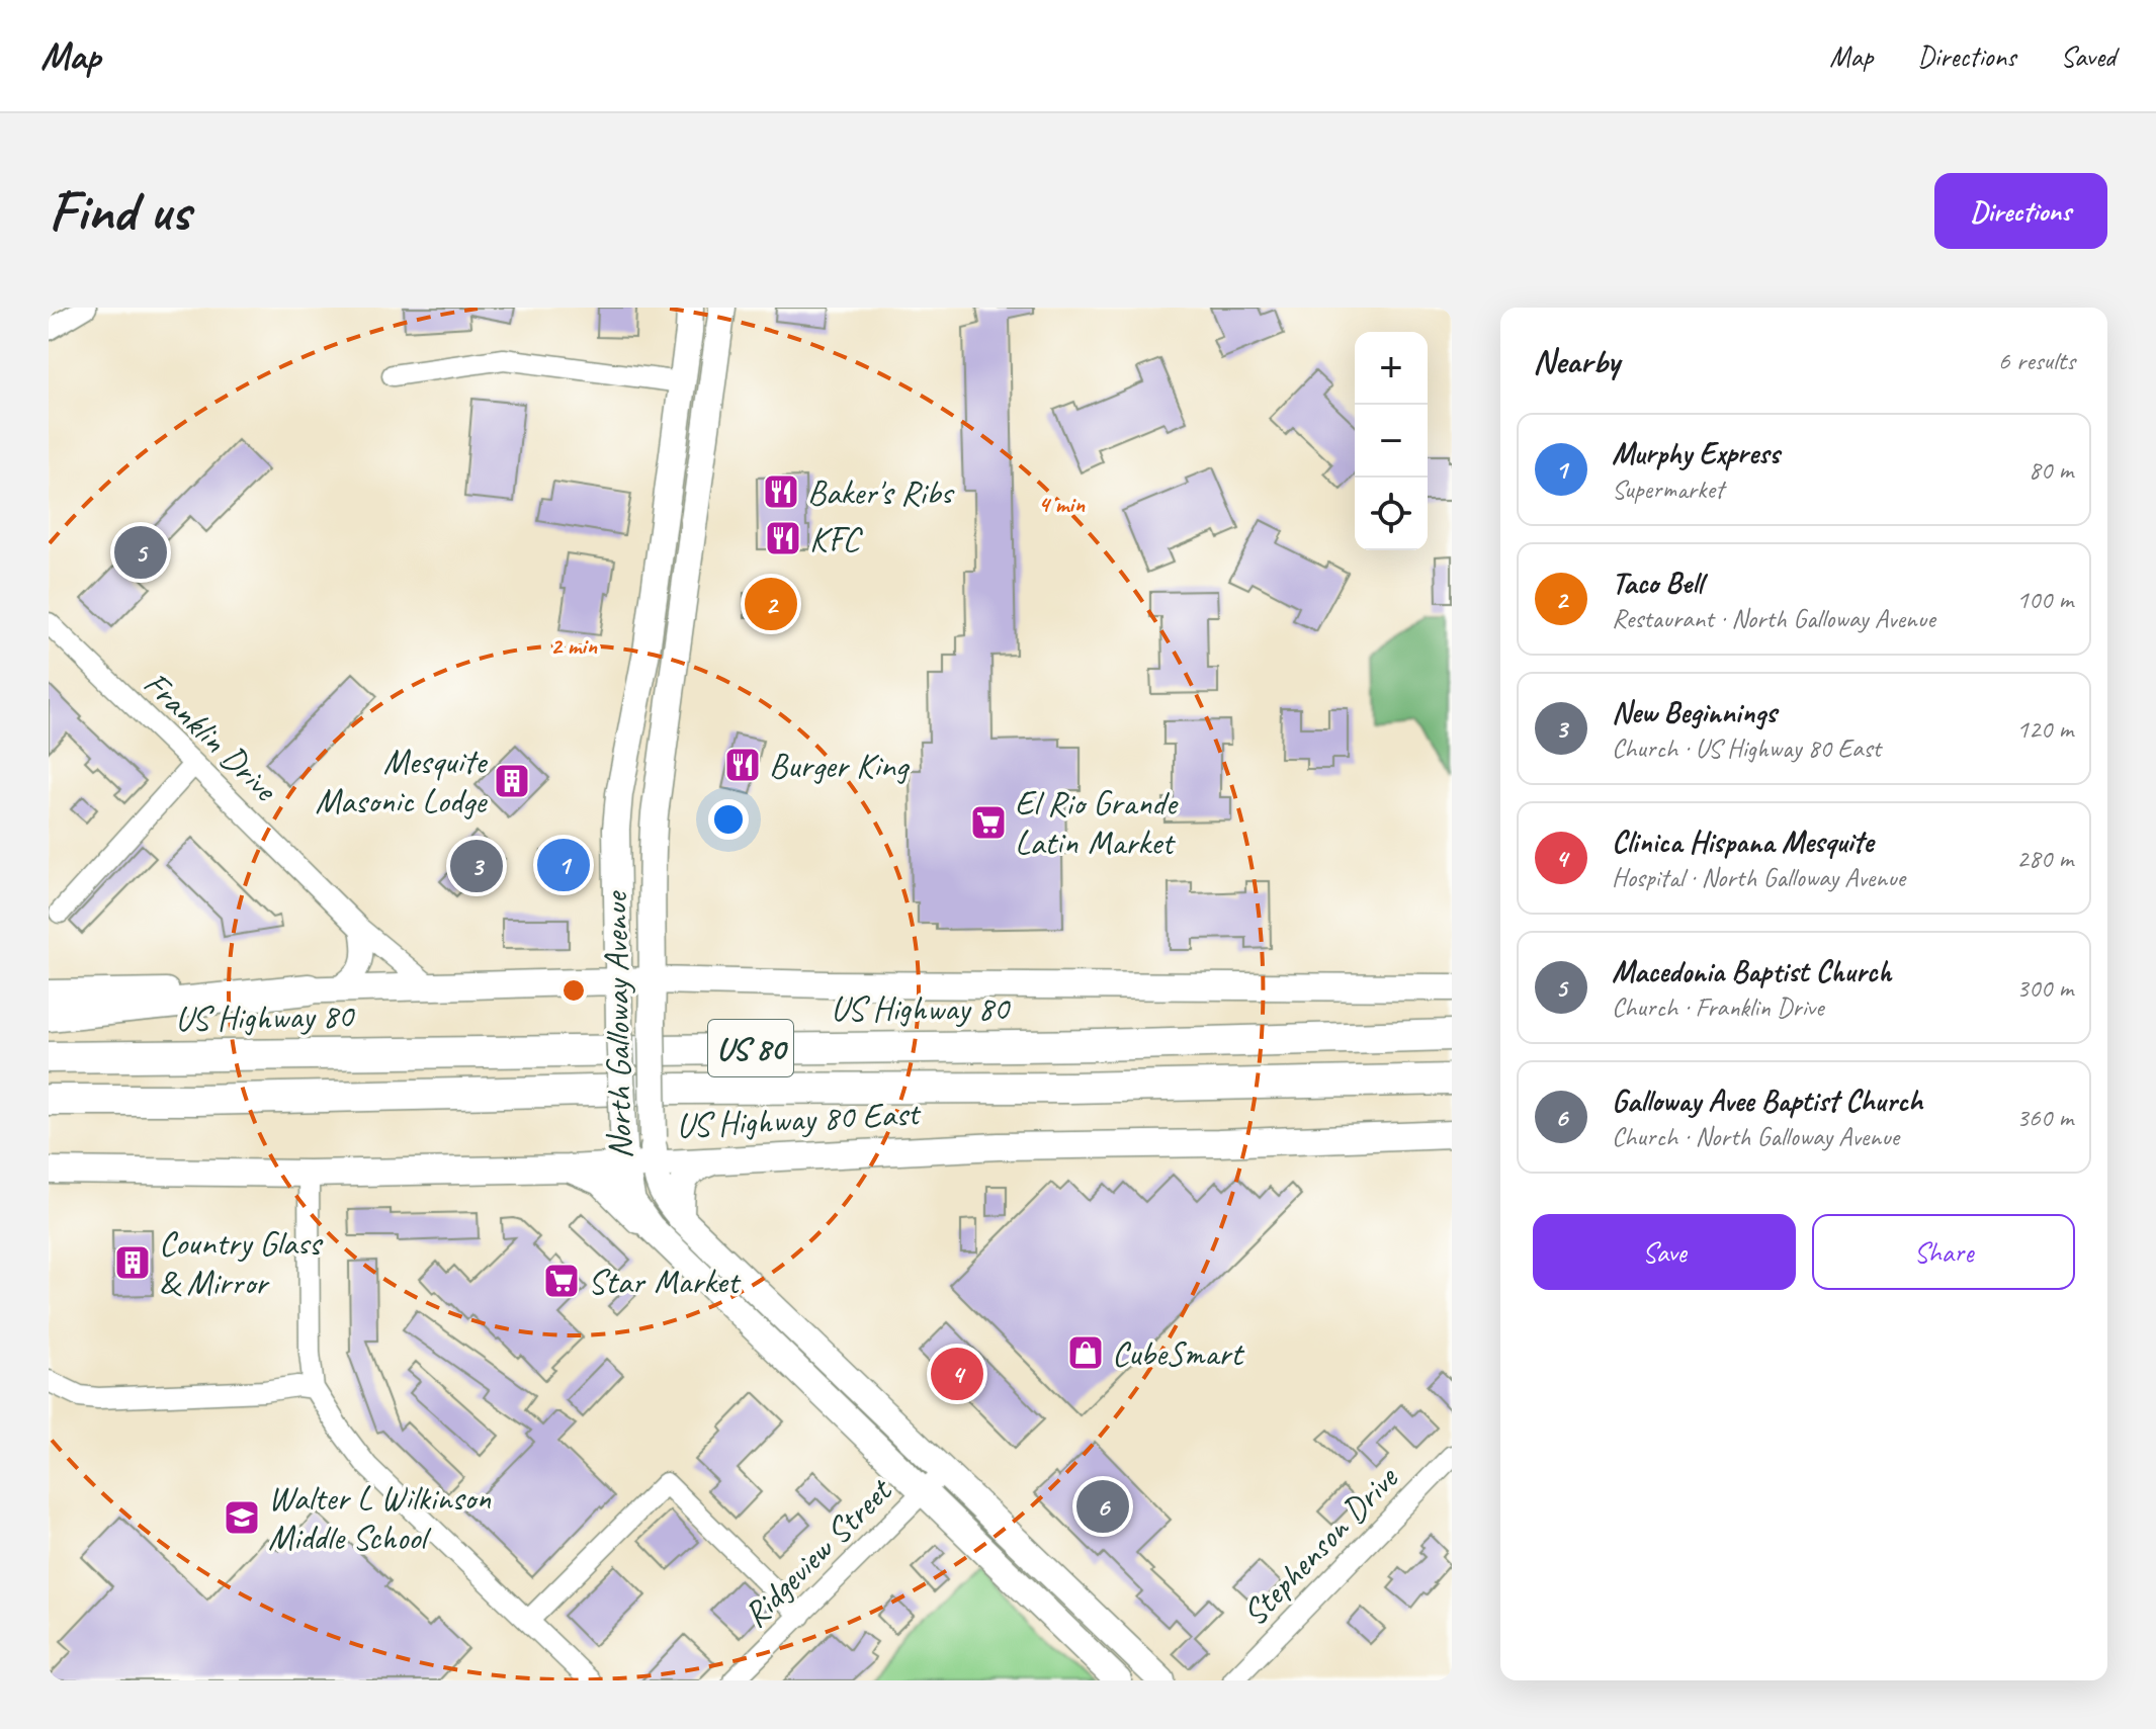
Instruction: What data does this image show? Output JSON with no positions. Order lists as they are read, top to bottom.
{
  "streets": {
    "highway": ["US Highway 80", "US 80"],
    "main road": ["North Galloway Avenue", "US Highway 80 East"],
    "street": ["Franklin Drive", "Stephenson Drive", "Ridgeview Street"]
  },
  "crossings": [
    ["North Galloway Avenue", "US Highway 80 East"],
    ["North Galloway Avenue", "Ridgeview Street"]
  ],
  "places": {
    "restaurant": ["Baker's Ribs", "KFC", "Burger King"],
    "building": ["Mesquite Masonic Lodge", "Country Glass & Mirror"],
    "supermarket": ["El Rio Grande Latin Market", "Star Market"],
    "shop": ["CubeSmart"],
    "school or university": ["Walter L Wilkinson Middle School"]
  },
  "page": {
    "header": "Map",
    "nav": ["Map", "Directions", "Saved"],
    "buttons": [
      "Directions",
      ["Save", "Share"]
    ],
    "title": "Find us",
    "heading": ["Nearby", "6 results"],
    "map_buttons": ["+", "−"],
    "list": [
      {
        "mark": "1",
        "name": "Murphy Express",
        "note": "Supermarket",
        "value": "80 m"
      },
      {
        "mark": "2",
        "name": "Taco Bell",
        "note": "Restaurant · North Galloway Avenue",
        "value": "100 m"
      },
      {
        "mark": "3",
        "name": "New Beginnings",
        "note": "Church · US Highway 80 East",
        "value": "120 m"
      },
      {
        "mark": "4",
        "name": "Clinica Hispana Mesquite",
        "note": "Hospital · North Galloway Avenue",
        "value": "280 m"
      },
      {
        "mark": "5",
        "name": "Macedonia Baptist Church",
        "note": "Church · Franklin Drive",
        "value": "300 m"
      },
      {
        "mark": "6",
        "name": "Galloway Avee Baptist Church",
        "note": "Church · North Galloway Avenue",
        "value": "360 m"
      }
    ],
    "pins": [
      "5",
      "2",
      "1",
      "3",
      "4",
      "6"
    ]
  },
  "rings": ["4 min", "2 min"]
}
